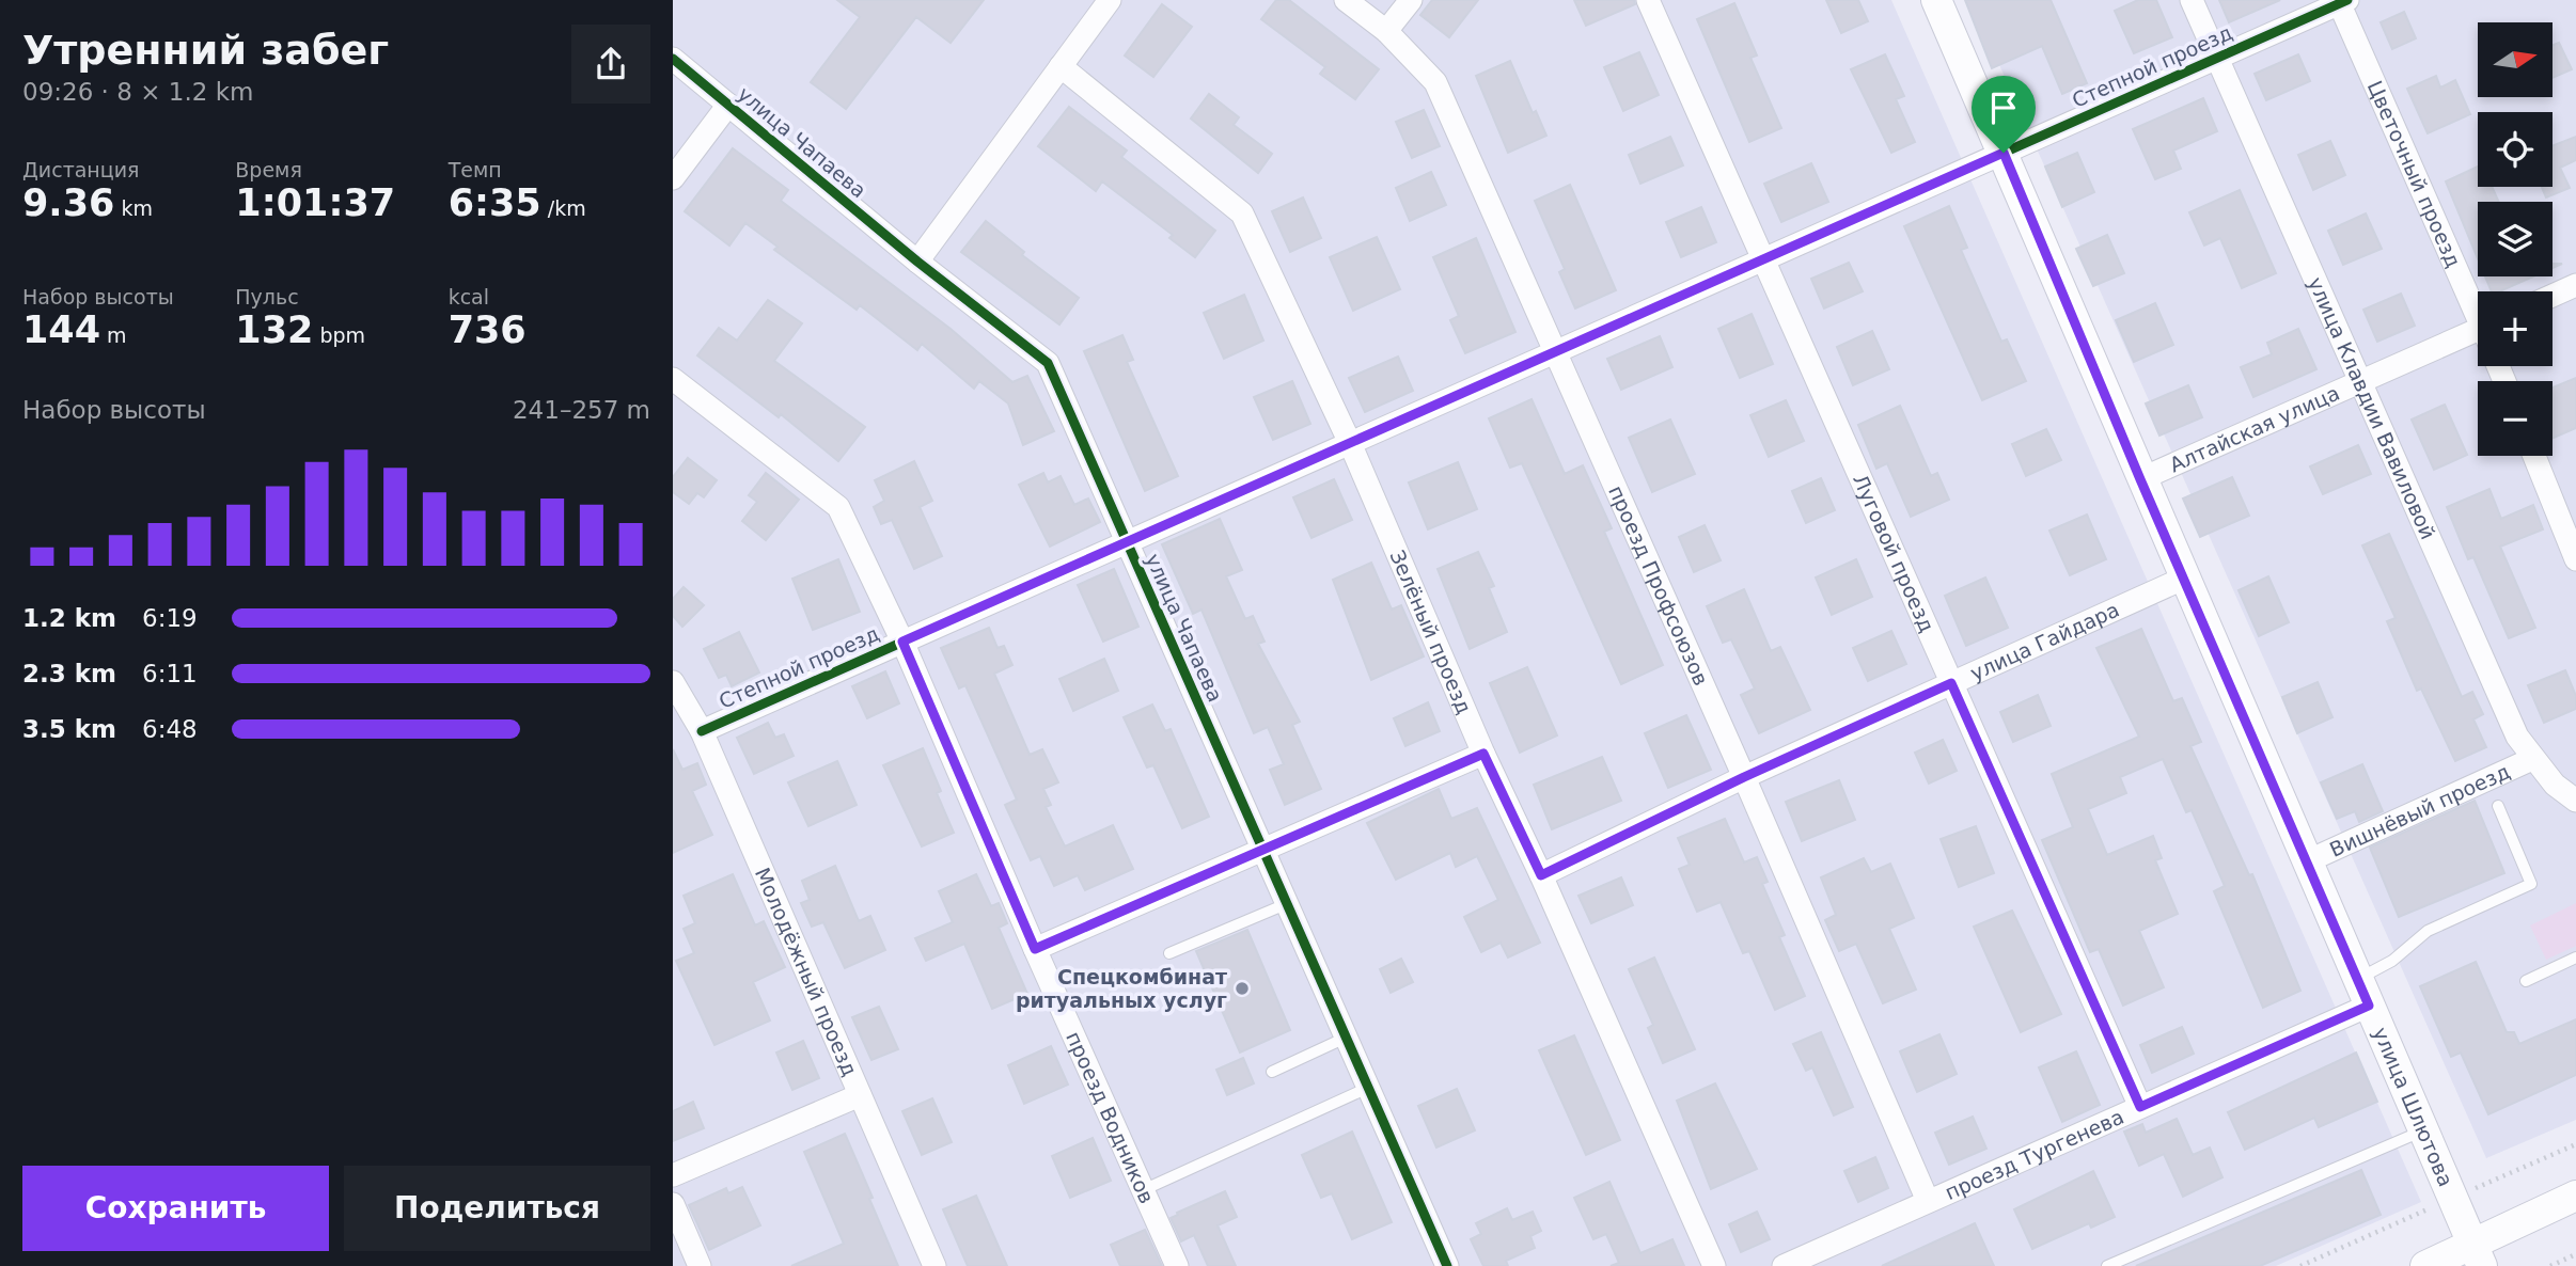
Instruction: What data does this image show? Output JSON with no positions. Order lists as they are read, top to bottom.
{
  "streets": {
    "main road": ["улица Шлютова"],
    "street": [
      "Степной проезд",
      "улица Чапаева",
      "Цветочный проезд",
      "улица Клавдии Вавиловой",
      "Алтайская улица",
      "Луговой проезд",
      "проезд Профсоюзов",
      "Зелёный проезд",
      "улица Гайдара",
      "Вишнёвый проезд",
      "Молодёжный проезд",
      "проезд Водников",
      "проезд Тургенева"
    ]
  },
  "crossings": [
    ["Степной проезд", "улица Чапаева"],
    ["Степной проезд", "Цветочный проезд"],
    ["Степной проезд", "улица Клавдии Вавиловой"],
    ["Степной проезд", "Луговой проезд"],
    ["Степной проезд", "проезд Профсоюзов"],
    ["Степной проезд", "Зелёный проезд"],
    ["Степной проезд", "Молодёжный проезд"],
    ["Степной проезд", "улица Шлютова"],
    ["Степной проезд", "проезд Водников"],
    ["улица Клавдии Вавиловой", "Алтайская улица"],
    ["улица Клавдии Вавиловой", "Вишнёвый проезд"],
    ["Алтайская улица", "улица Шлютова"],
    ["Луговой проезд", "улица Гайдара"],
    ["Луговой проезд", "проезд Тургенева"],
    ["проезд Профсоюзов", "улица Гайдара"],
    ["проезд Профсоюзов", "проезд Тургенева"],
    ["Зелёный проезд", "улица Гайдара"],
    ["улица Гайдара", "улица Шлютова"],
    ["Вишнёвый проезд", "улица Шлютова"],
    ["улица Шлютова", "проезд Тургенева"]
  ],
  "places": ["Спецкомбинат ритуальных услуг"],
  "north": "right",
  "page": {
    "heading": ["Утренний забег", "09:26 · 8 × 1.2 km"],
    "map_buttons": ["+", "−"],
    "stats": [
      ["Дистанция", "9.36 km"],
      ["Время", "1:01:37"],
      ["Темп", "6:35 /km"],
      ["Набор высоты", "144 m"],
      ["Пульс", "132 bpm"],
      ["kcal", "736"]
    ],
    "chart": ["Набор высоты", "241–257 m"],
    "list": [
      {
        "name": "1.2 km",
        "note": "6:19"
      },
      {
        "name": "2.3 km",
        "note": "6:11"
      },
      {
        "name": "3.5 km",
        "note": "6:48"
      }
    ],
    "buttons": ["Сохранить", "Поделиться"]
  }
}
